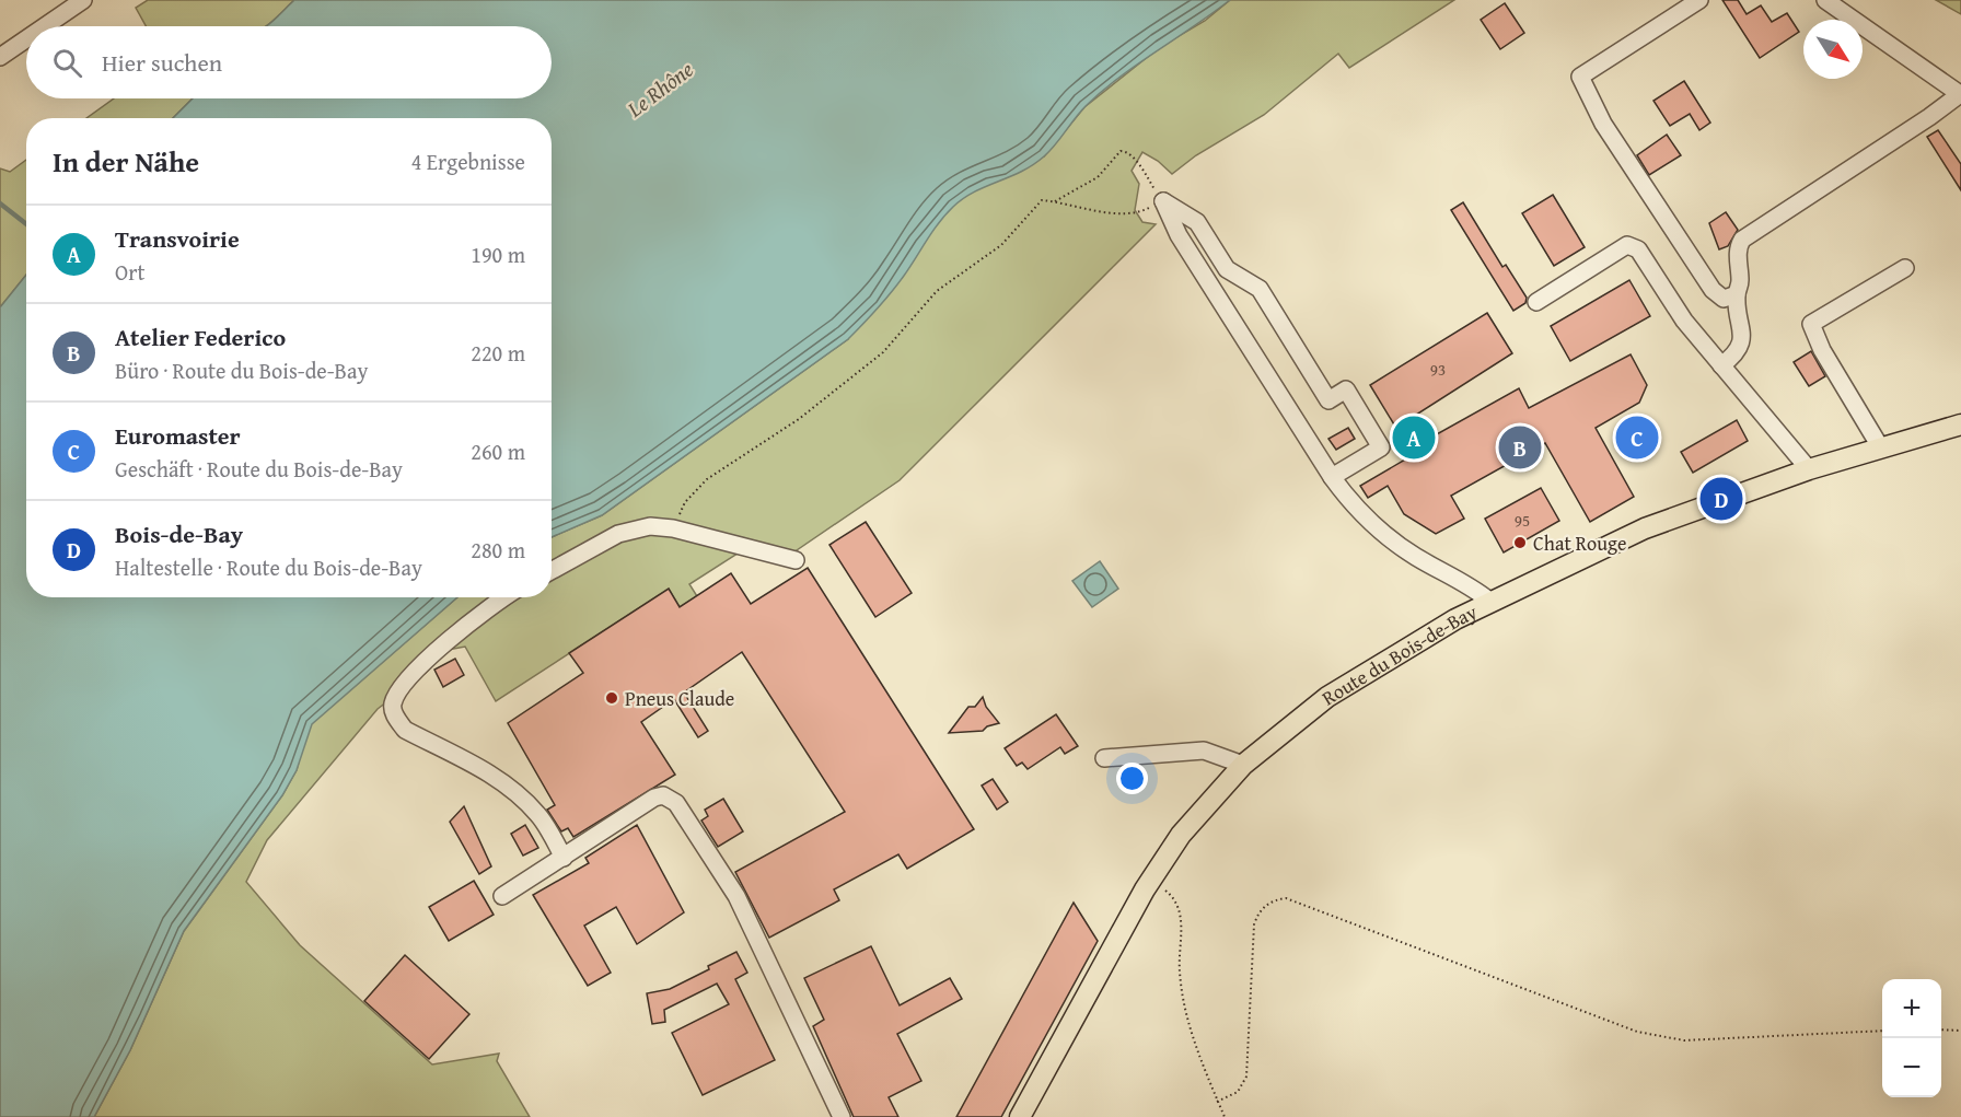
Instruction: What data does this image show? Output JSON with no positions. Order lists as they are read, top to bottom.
{
  "streets": {
    "main road": ["Route du Bois-de-Bay"]
  },
  "water": ["Le Rhône"],
  "places": ["Chat Rouge", "Pneus Claude"],
  "house_numbers": ["93", "95"],
  "north": "bottom right",
  "page": {
    "search": "Hier suchen",
    "heading": ["In der Nähe", "4 Ergebnisse"],
    "list": [
      {
        "mark": "A",
        "name": "Transvoirie",
        "note": "Ort",
        "value": "190 m"
      },
      {
        "mark": "B",
        "name": "Atelier Federico",
        "note": "Büro · Route du Bois-de-Bay",
        "value": "220 m"
      },
      {
        "mark": "C",
        "name": "Euromaster",
        "note": "Geschäft · Route du Bois-de-Bay",
        "value": "260 m"
      },
      {
        "mark": "D",
        "name": "Bois-de-Bay",
        "note": "Haltestelle · Route du Bois-de-Bay",
        "value": "280 m"
      }
    ],
    "pins": [
      "A",
      "C",
      "B",
      "D"
    ],
    "map_buttons": ["+", "−"]
  }
}
